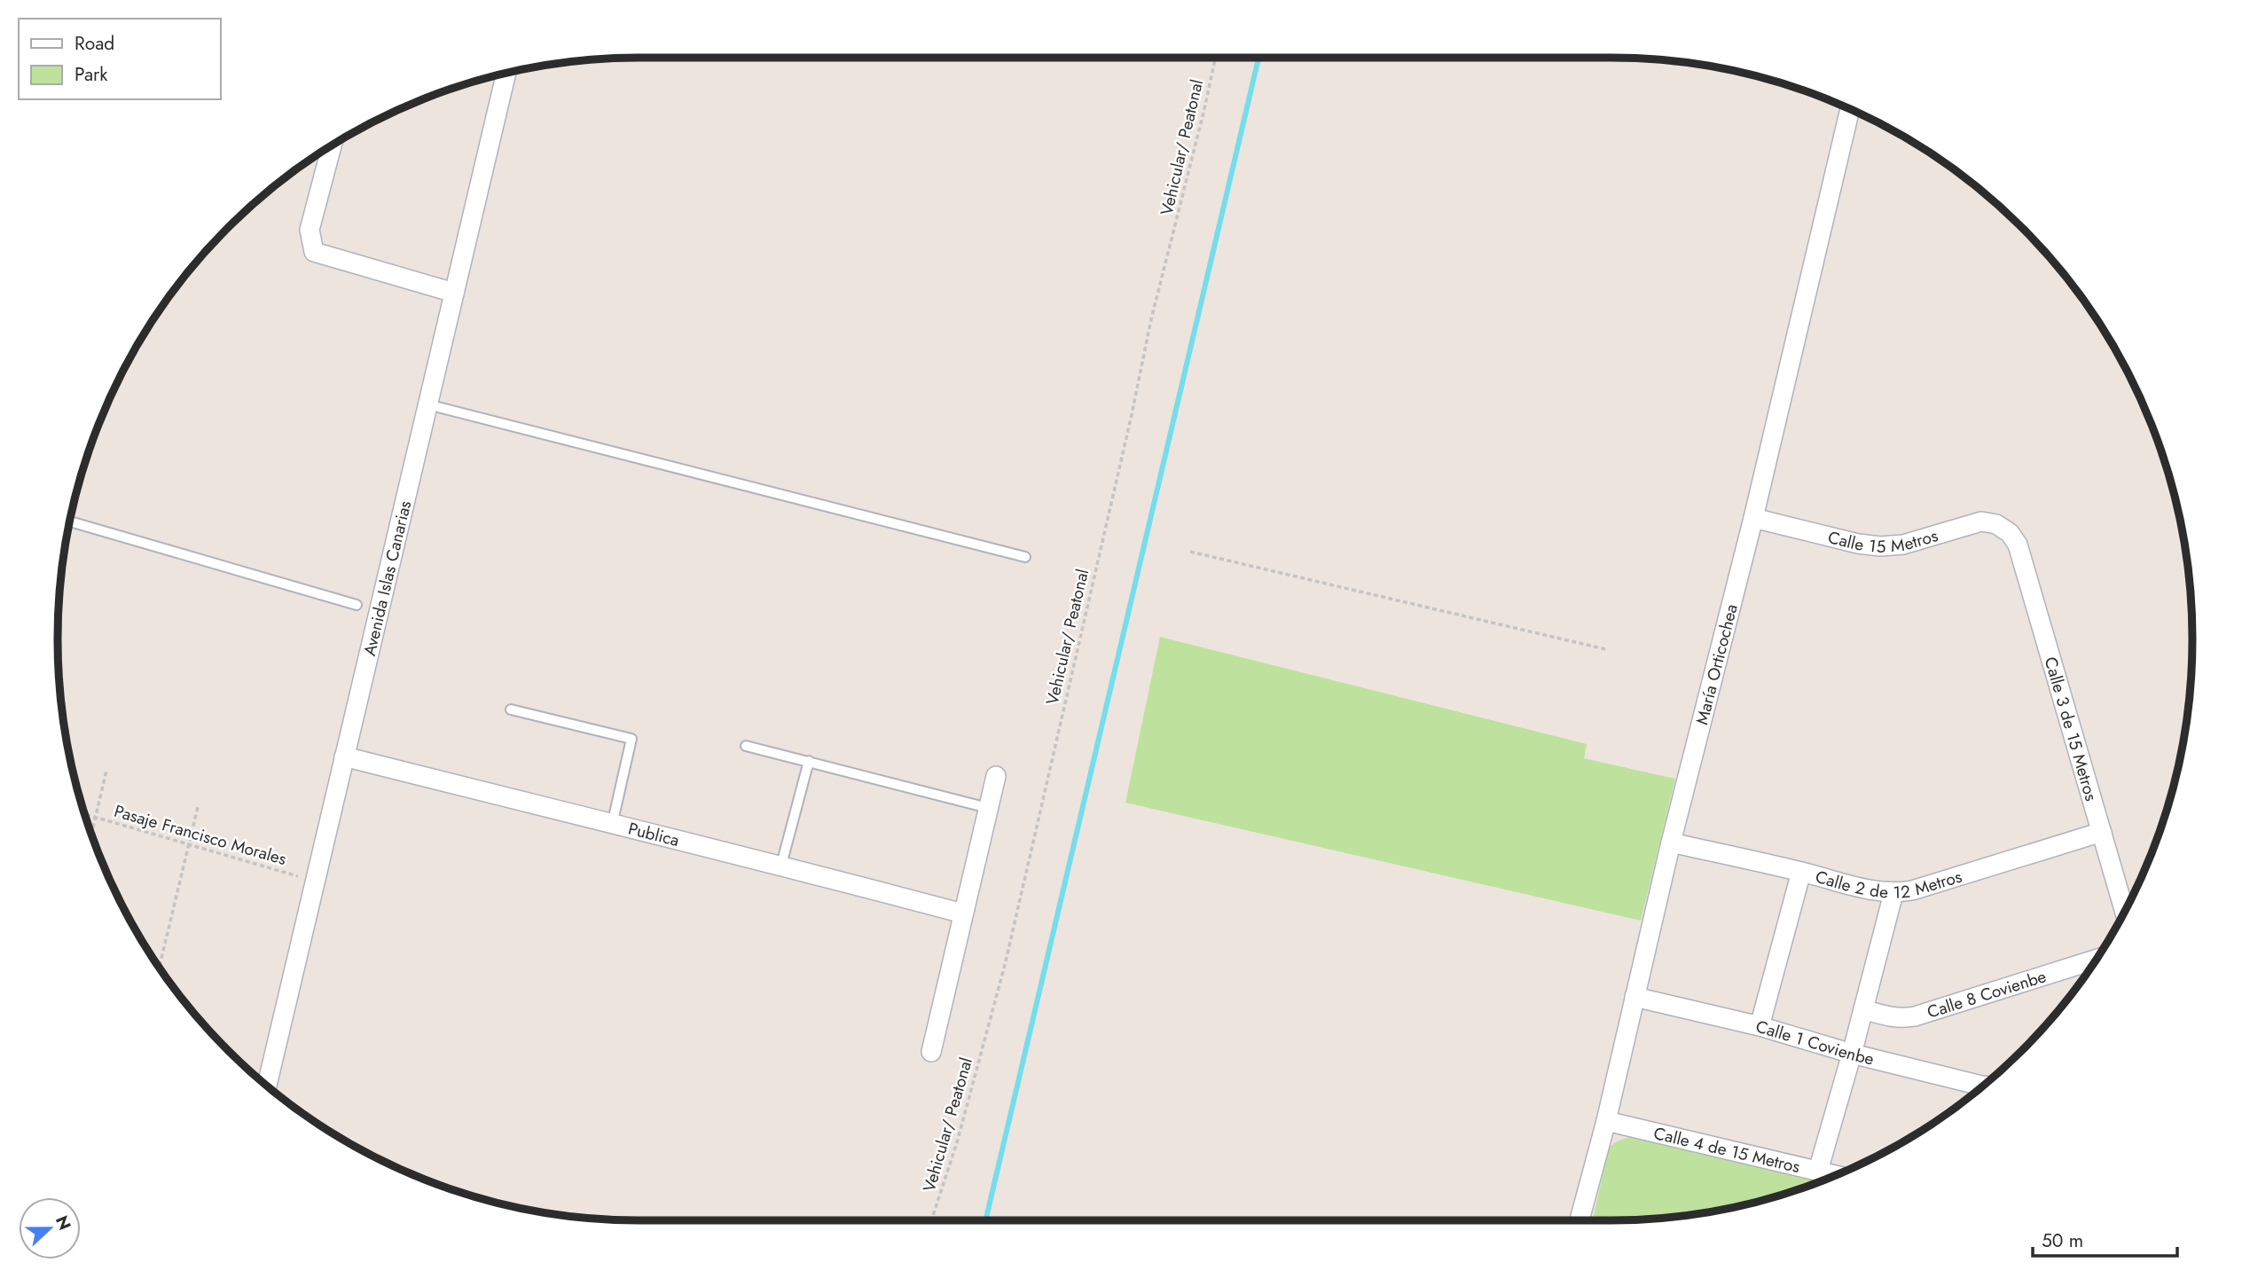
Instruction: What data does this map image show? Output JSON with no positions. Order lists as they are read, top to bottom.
{
  "streets": {
    "street": [
      "Calle 15 Metros",
      "Avenida Islas Canarias",
      "María Orticochea",
      "Calle 3 de 15 Metros",
      "Publica",
      "Calle 2 de 12 Metros",
      "Calle 8 Covienbe",
      "Calle 1 Covienbe",
      "Calle 4 de 15 Metros"
    ],
    "path": ["Vehicular/ Peatonal", "Pasaje Francisco Morales"]
  },
  "crossings": [
    ["Calle 15 Metros", "María Orticochea"],
    ["Calle 15 Metros", "Calle 3 de 15 Metros"],
    ["Avenida Islas Canarias", "Pasaje Francisco Morales"],
    ["Avenida Islas Canarias", "Publica"],
    ["María Orticochea", "Calle 2 de 12 Metros"],
    ["María Orticochea", "Calle 1 Covienbe"],
    ["María Orticochea", "Calle 4 de 15 Metros"],
    ["Calle 3 de 15 Metros", "Calle 2 de 12 Metros"]
  ],
  "legend": ["Road", "Park"],
  "scale_bar": "50 m",
  "north": "right"
}
